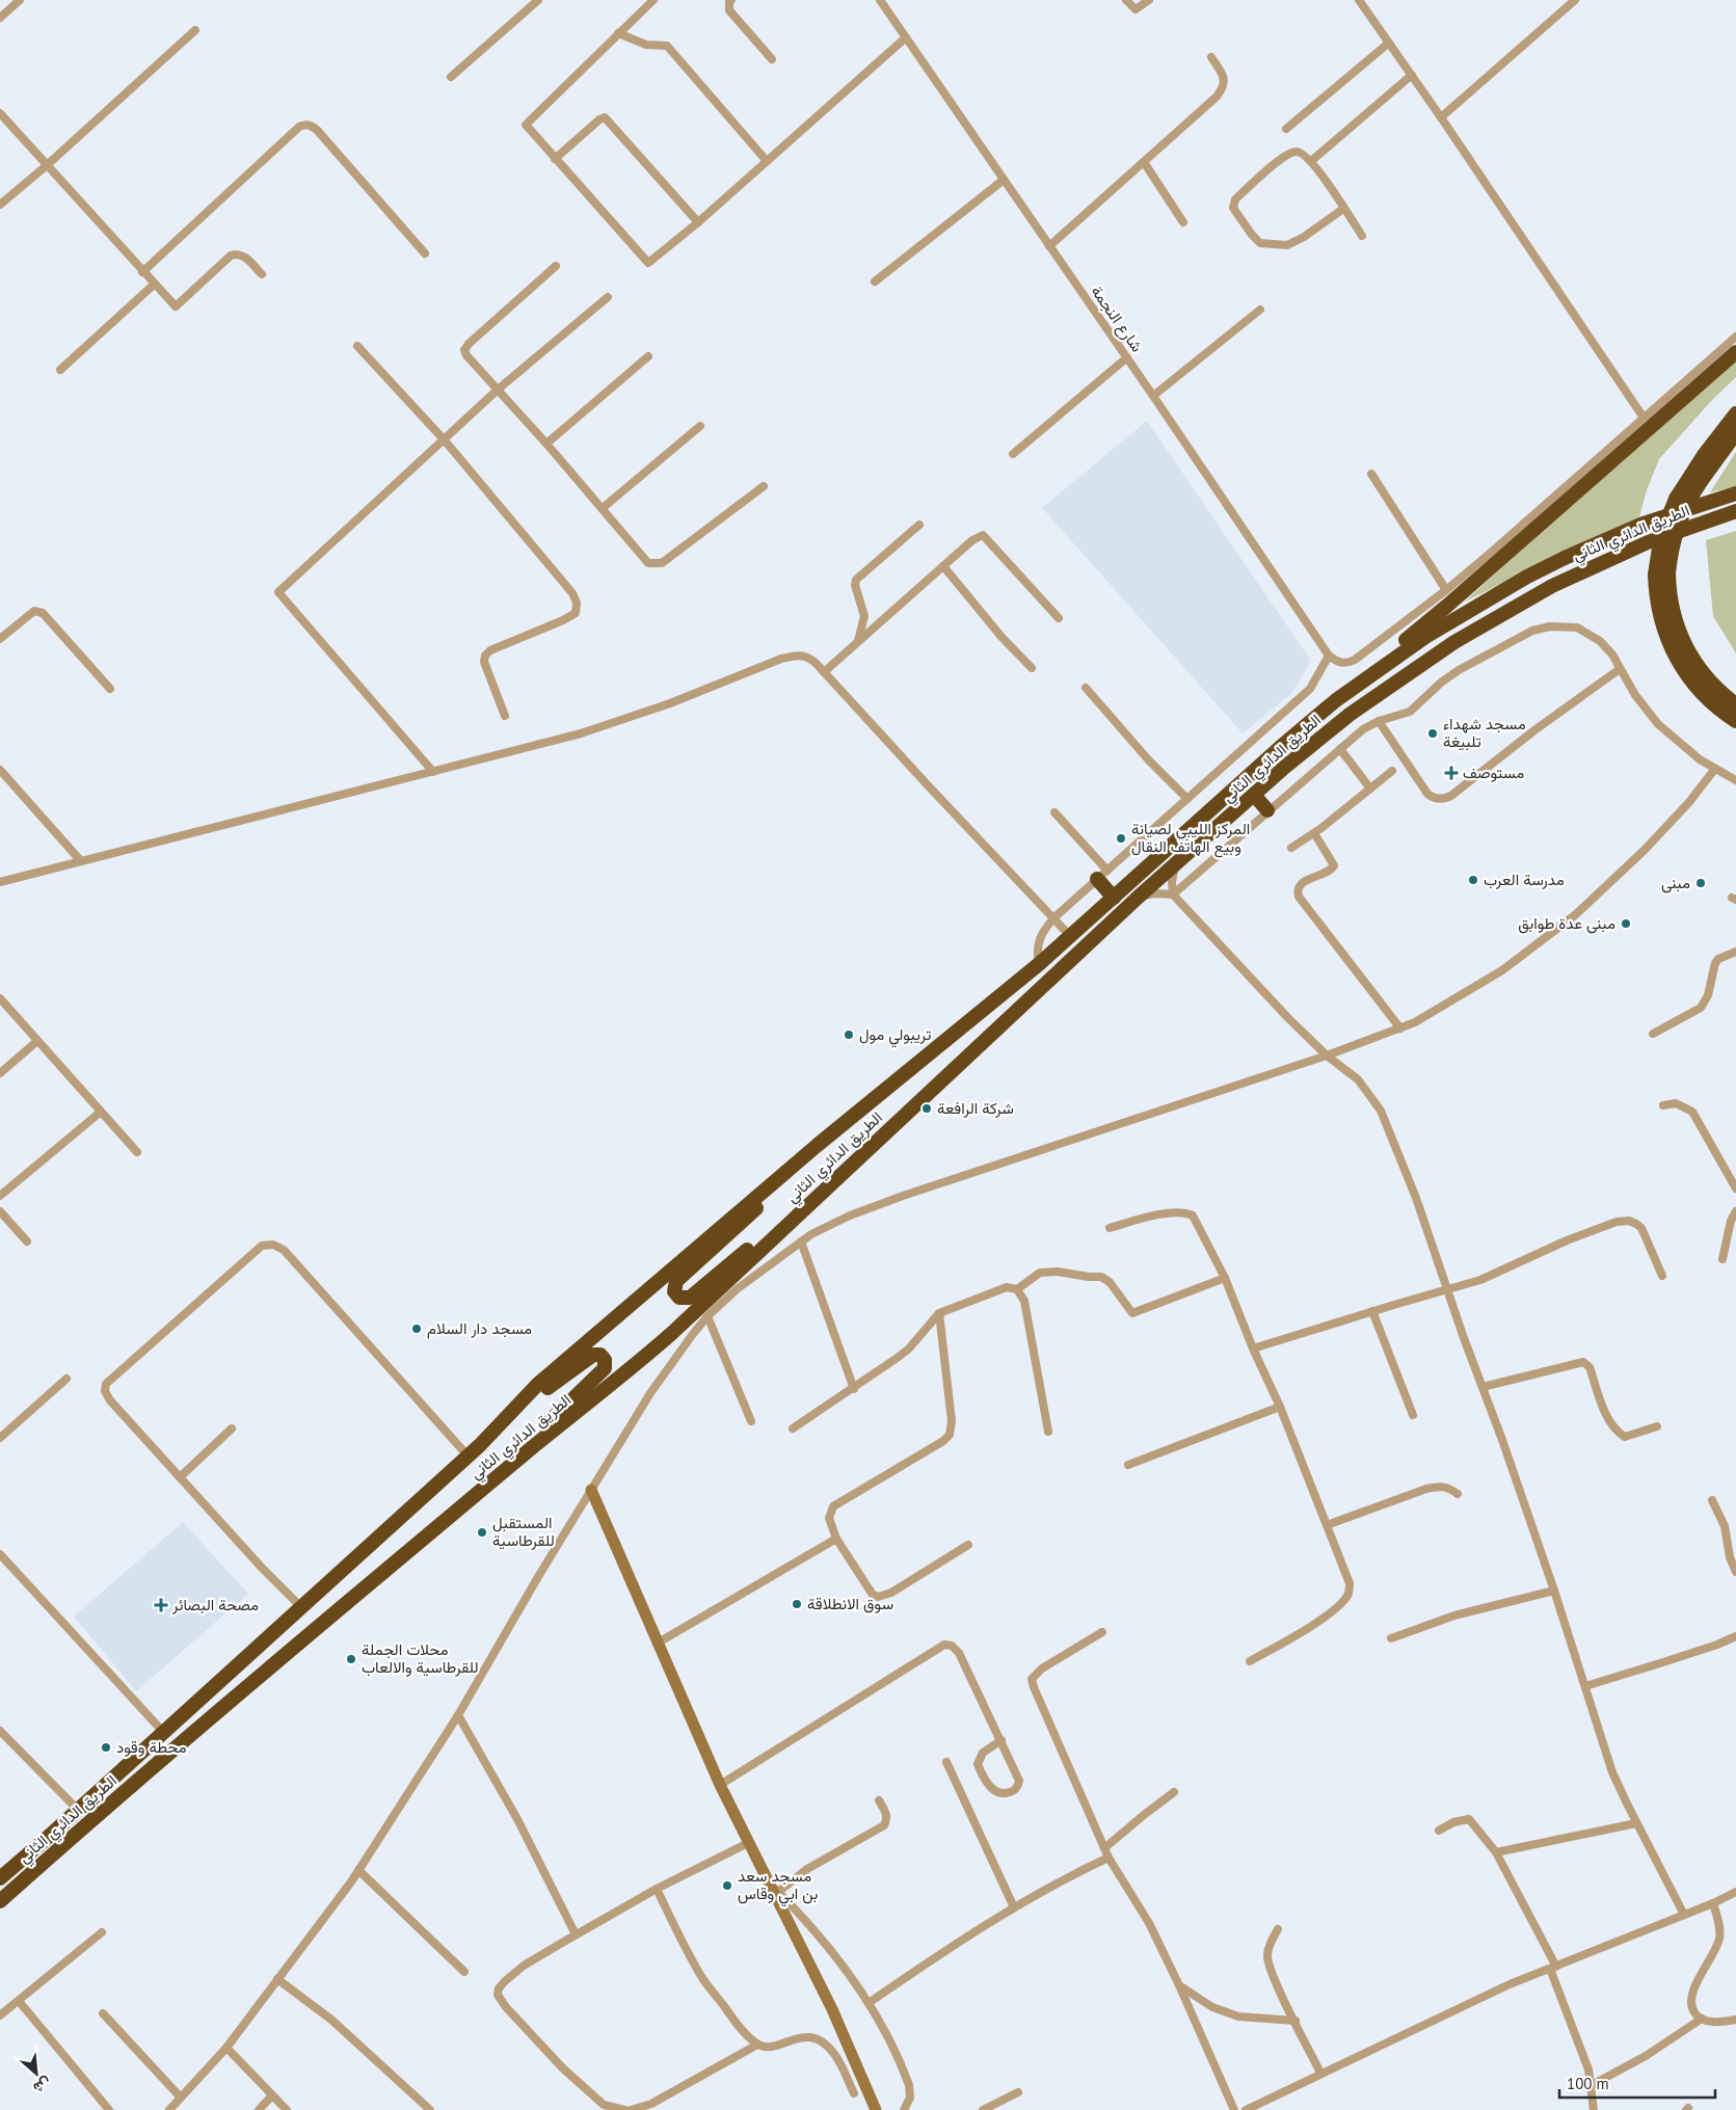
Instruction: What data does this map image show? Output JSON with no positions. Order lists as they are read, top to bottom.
{
  "streets": {
    "highway": ["الطريق الدائري الثاني"],
    "street": ["شارع النجمة"]
  },
  "places": {
    "other": [
      "مسجد شهداء تلبيغة",
      "المركز الليبي لصيانة وبيع الهاتف النقال",
      "مدرسة العرب",
      "مبنى",
      "مبنى عدة طوابق",
      "تريبولي مول",
      "شركة الرافعة",
      "مسجد دار السلام",
      "المستقبل للقرطاسية",
      "سوق الانطلاقة",
      "محلات الجملة للقرطاسية والالعاب",
      "محطة وقود",
      "مسجد سعد بن ابي وقاس"
    ],
    "health": ["مستوصف", "مصحة البصائر"]
  },
  "scale_bar": "100 m",
  "north": "bottom right"
}
